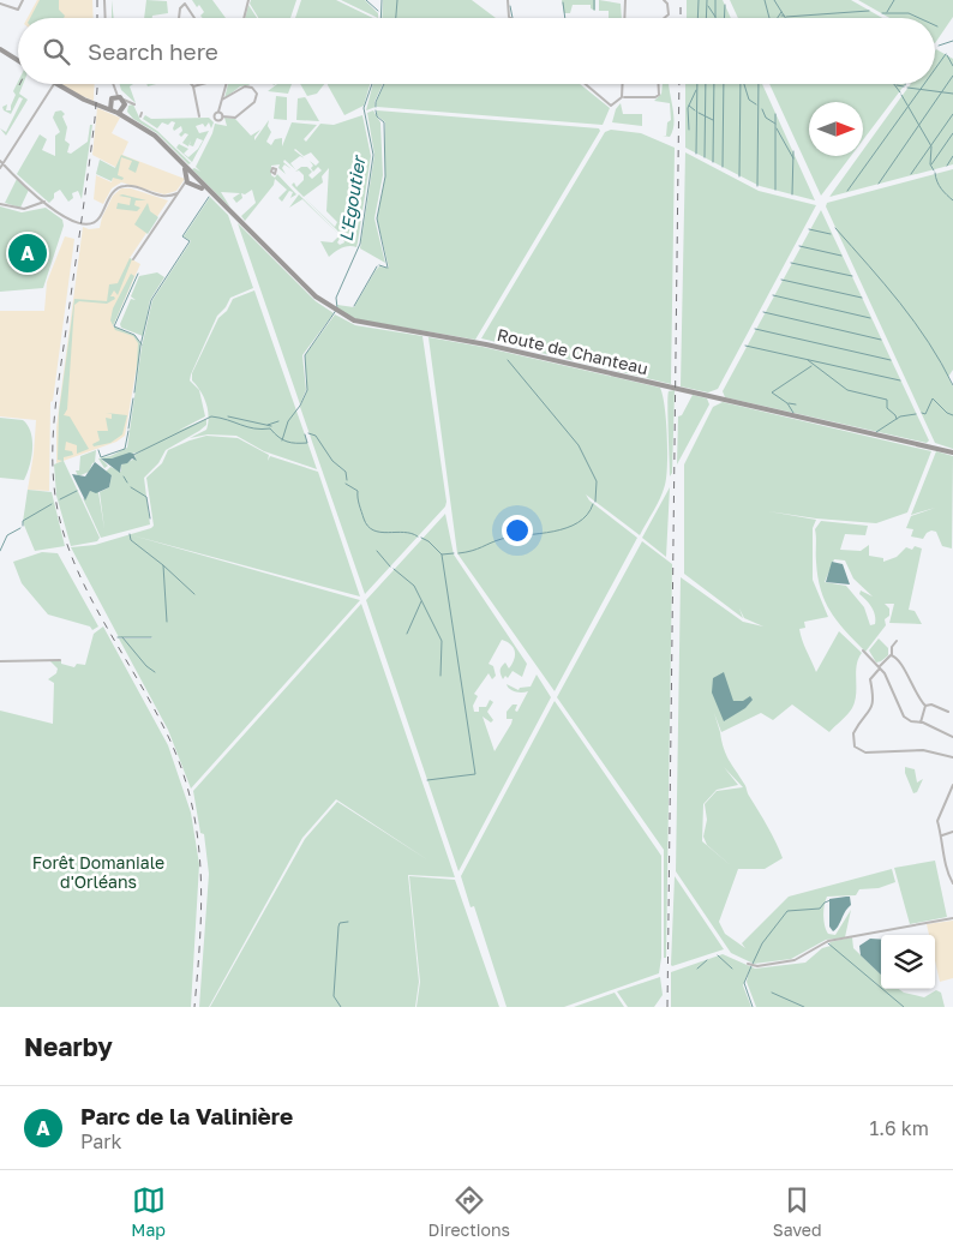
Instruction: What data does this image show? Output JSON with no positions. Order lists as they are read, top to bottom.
{
  "streets": {
    "main road": ["Route de Chanteau"]
  },
  "water": ["L'Egoutier"],
  "parks": ["Forêt Domaniale d'Orléans"],
  "north": "right",
  "page": {
    "search": "Search here",
    "pins": "A",
    "heading": "Nearby",
    "list": [
      {
        "mark": "A",
        "name": "Parc de la Valinière",
        "note": "Park",
        "value": "1.6 km"
      }
    ],
    "nav": ["Map", "Directions", "Saved"]
  }
}
